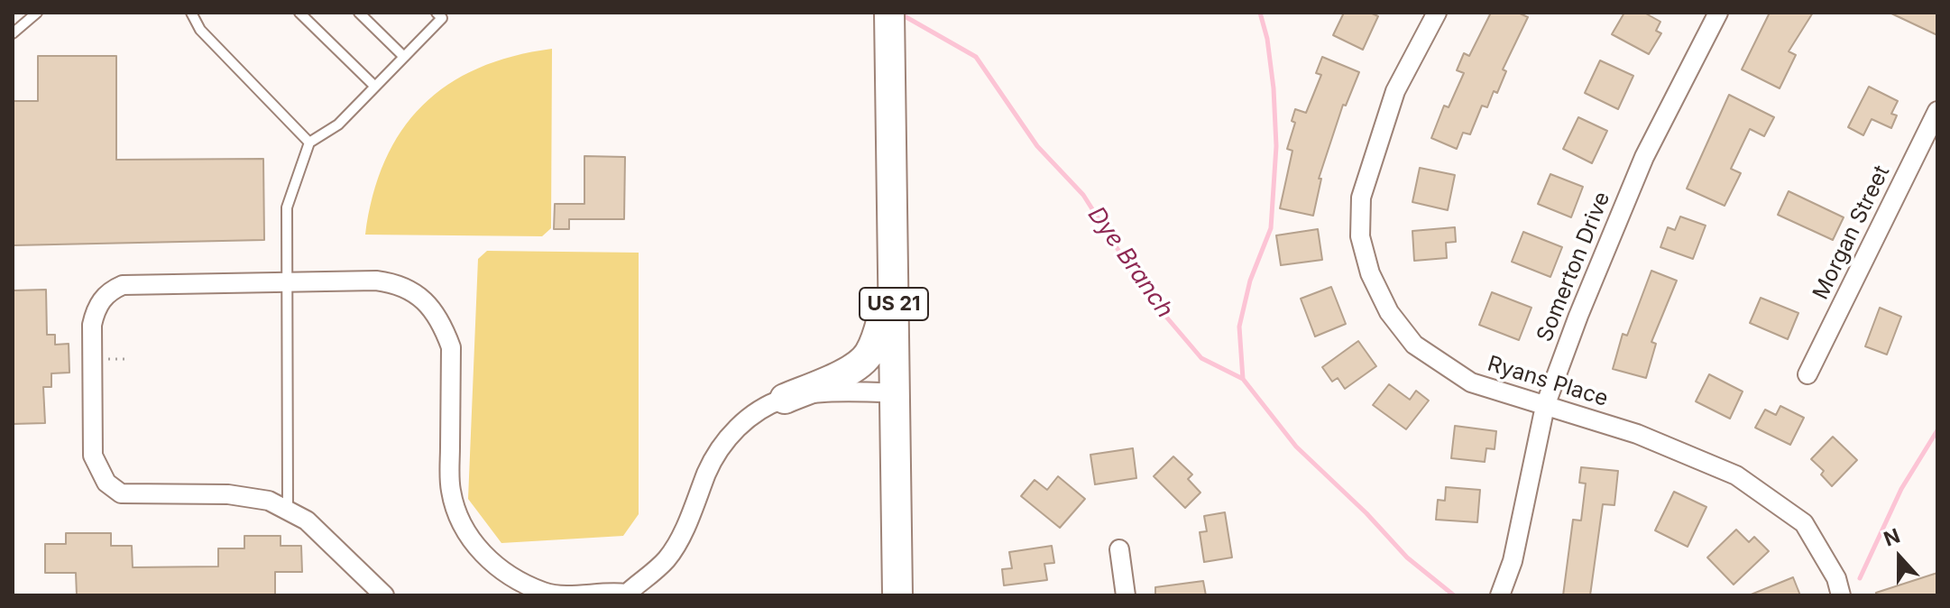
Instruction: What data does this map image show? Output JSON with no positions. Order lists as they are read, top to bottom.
{
  "streets": {
    "main road": ["US 21"],
    "street": ["Morgan Street", "Somerton Drive", "Ryans Place"]
  },
  "crossings": [
    ["Somerton Drive", "Ryans Place"]
  ],
  "water": ["Dye Branch"],
  "north": "top"
}
